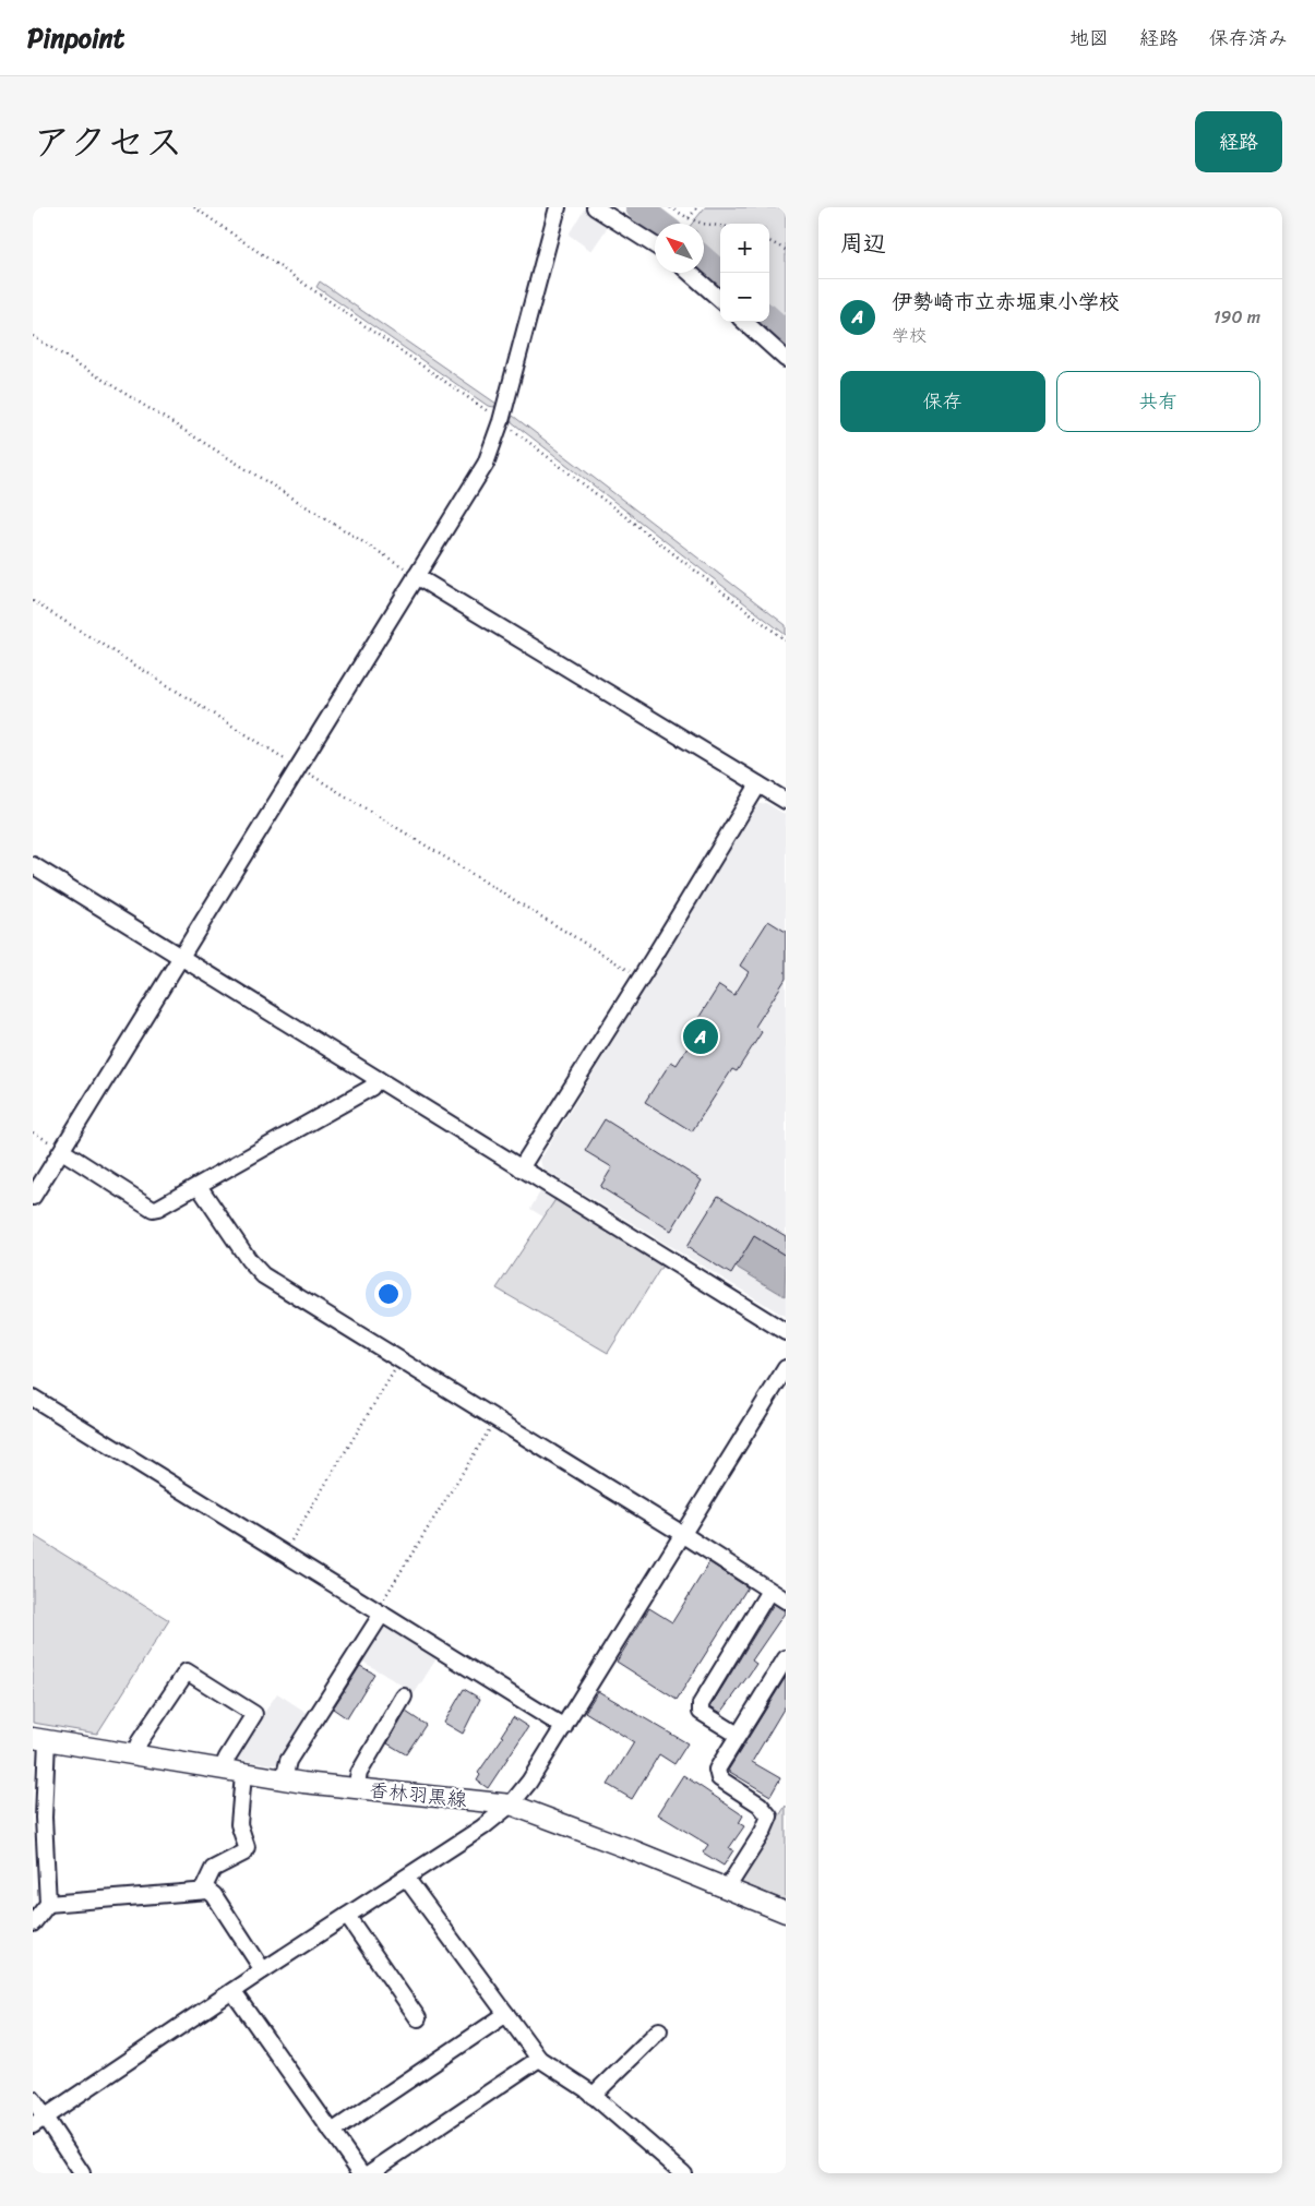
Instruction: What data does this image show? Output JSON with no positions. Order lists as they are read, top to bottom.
{
  "streets": {
    "main road": ["香林羽黒線"]
  },
  "north": "top left",
  "page": {
    "header": "Pinpoint",
    "nav": ["地図", "経路", "保存済み"],
    "title": "アクセス",
    "buttons": [
      "経路",
      ["保存", "共有"]
    ],
    "heading": "周辺",
    "map_buttons": ["+", "−"],
    "list": [
      {
        "mark": "A",
        "name": "伊勢崎市立赤堀東小学校",
        "note": "学校",
        "value": "190 m"
      }
    ],
    "pins": "A"
  }
}
